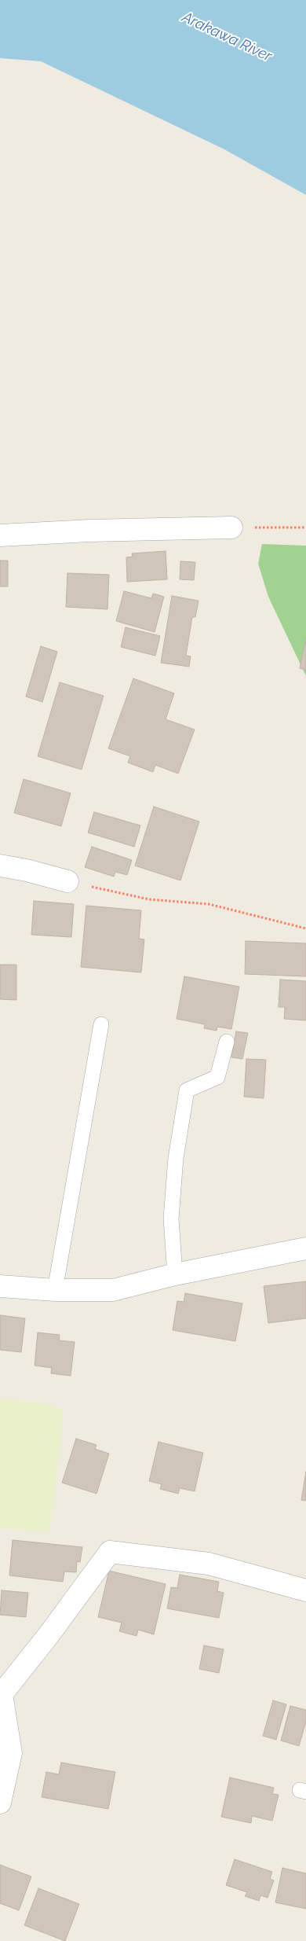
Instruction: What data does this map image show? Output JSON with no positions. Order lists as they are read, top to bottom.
{
  "water": ["Arakawa River"]
}
